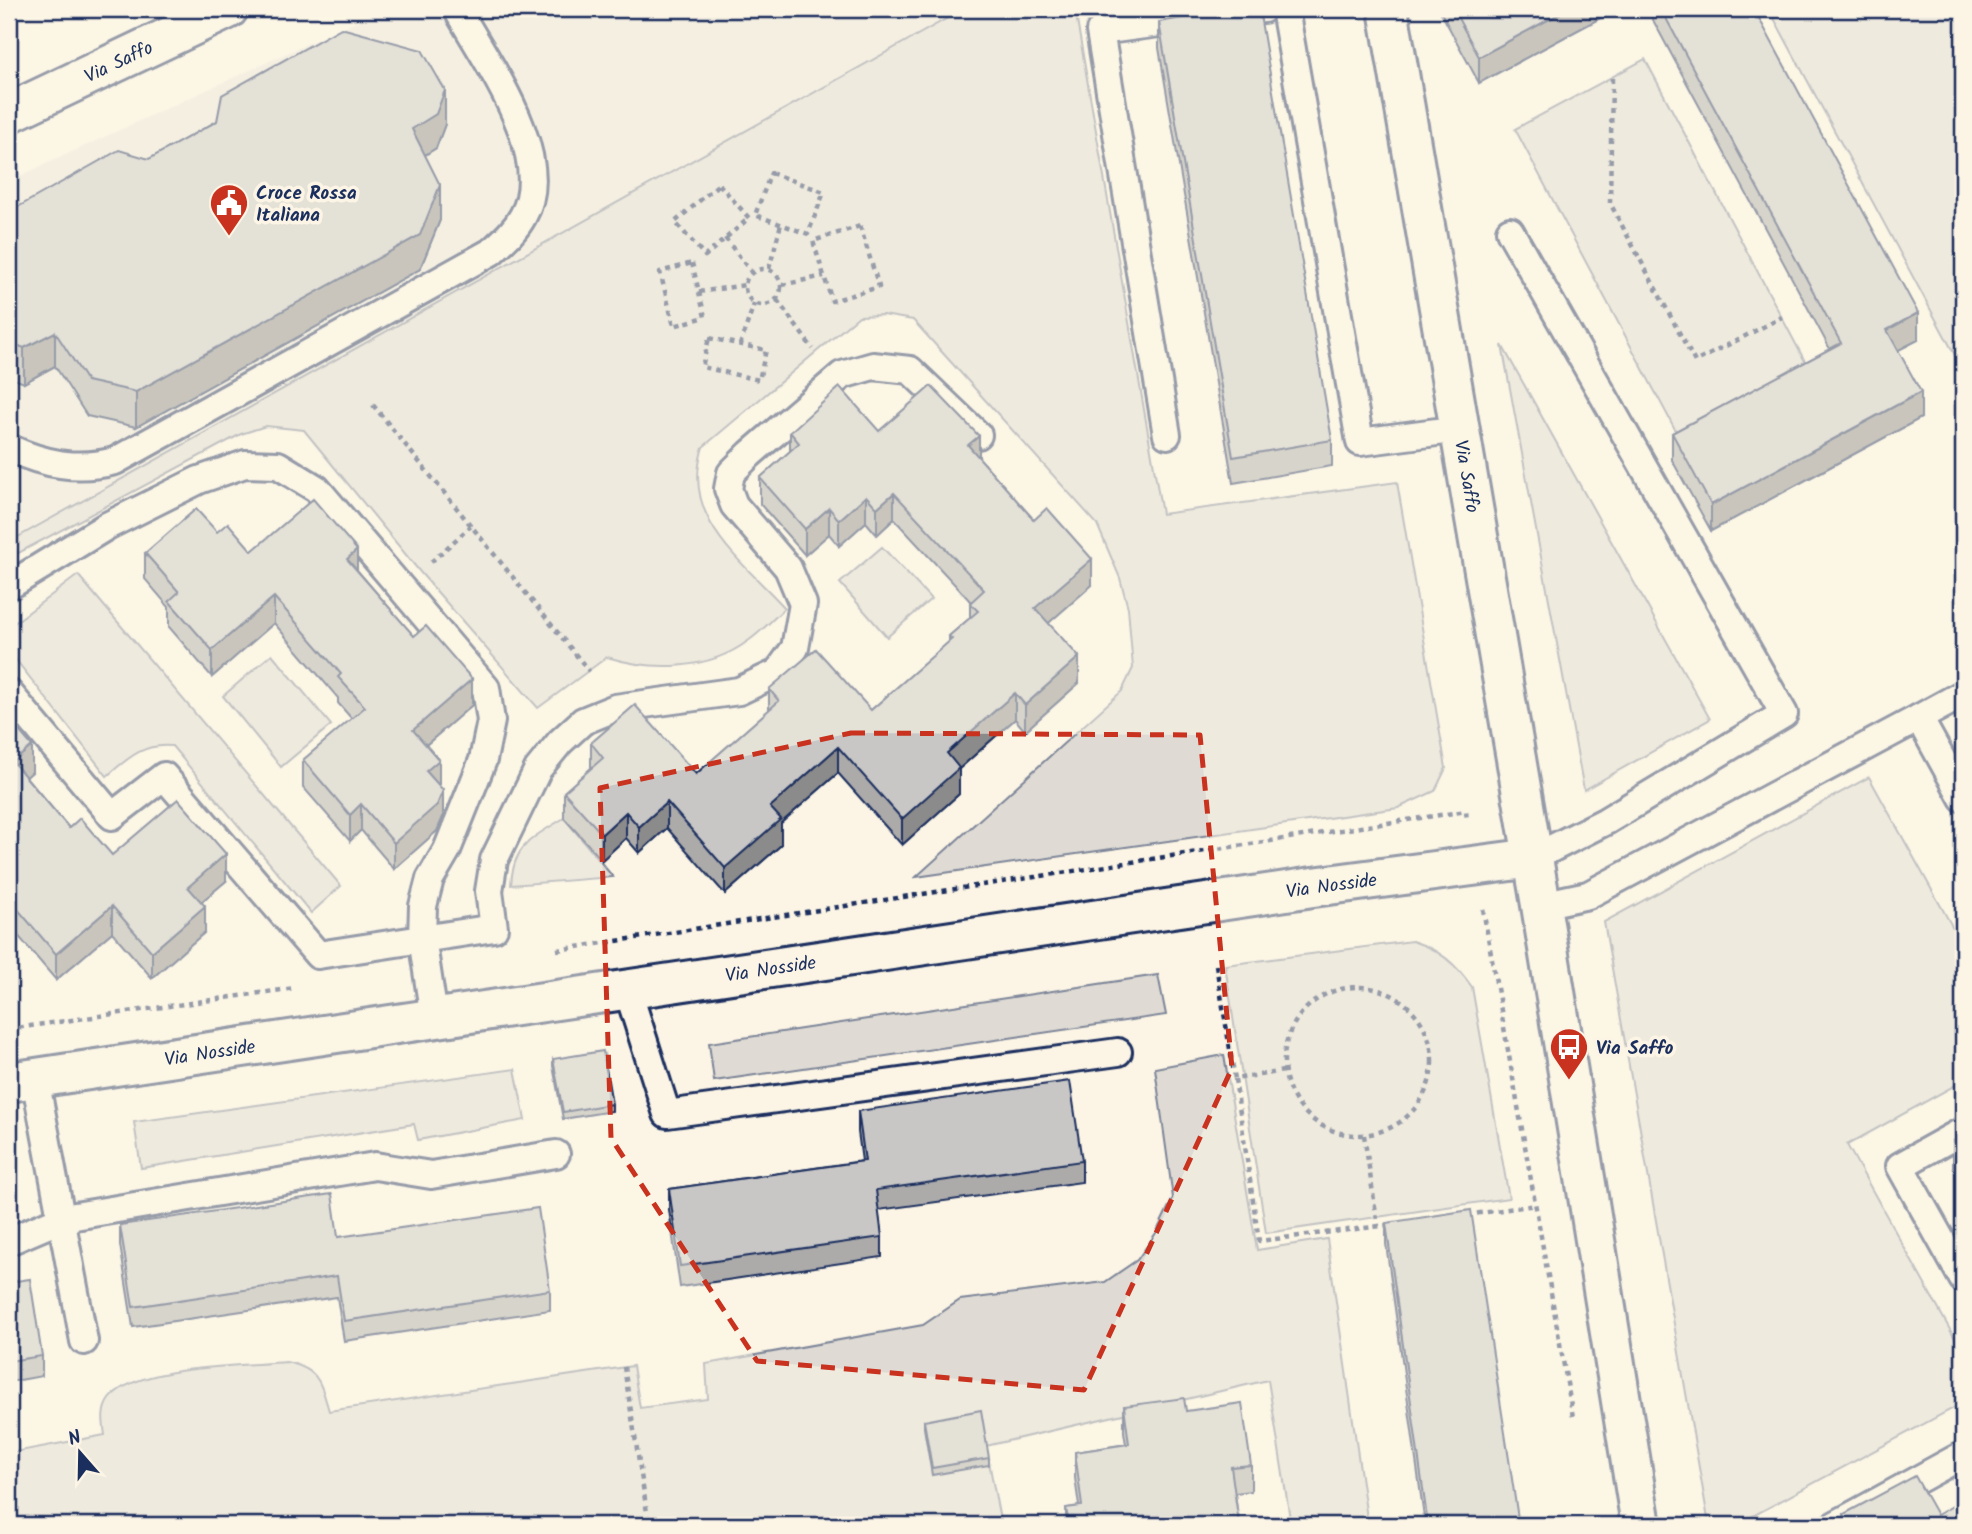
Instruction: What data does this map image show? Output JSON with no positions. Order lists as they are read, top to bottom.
{
  "streets": {
    "street": ["Via Saffo", "Via Nosside"]
  },
  "crossings": [
    ["Via Saffo", "Via Nosside"]
  ],
  "places": {
    "public building": ["Croce Rossa Italiana"],
    "bus stop": ["Via Saffo"]
  },
  "north": "top"
}
